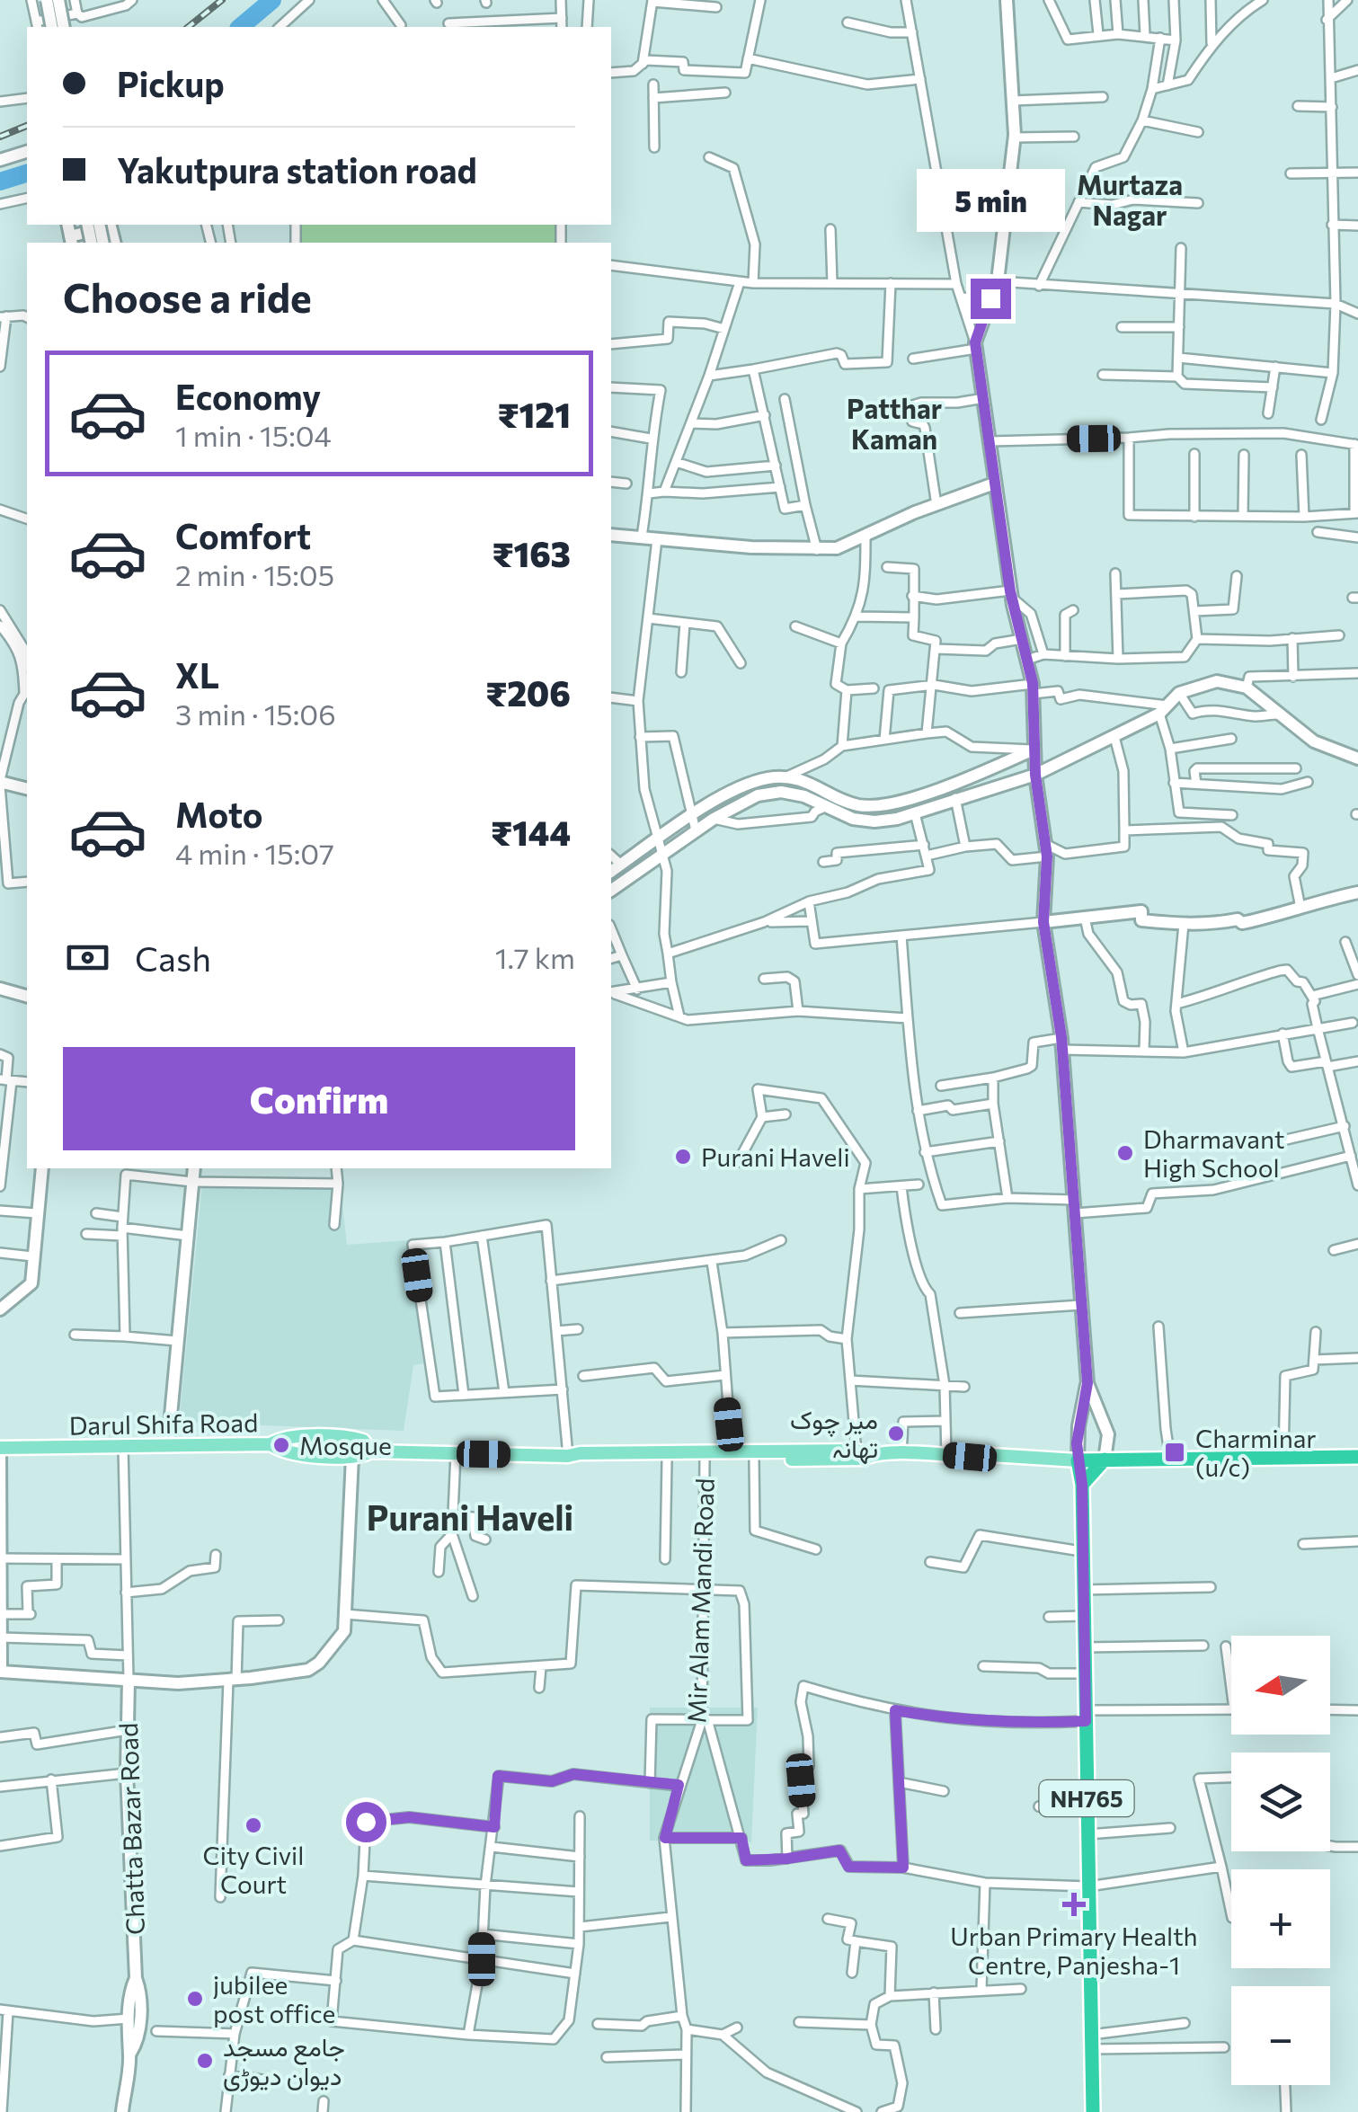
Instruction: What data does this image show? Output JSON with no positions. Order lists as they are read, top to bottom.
{
  "streets": {
    "highway": ["NH765"],
    "main road": ["Darul Shifa Road"],
    "street": ["Mir Alam Mandi Road", "Chatta Bazar Road"]
  },
  "crossings": [
    ["Darul Shifa Road", "NH765"]
  ],
  "districts": ["Murtaza Nagar", "Patthar Kaman", "Purani Haveli"],
  "places": {
    "other": [
      "Dharmavant High School",
      "Purani Haveli",
      "میر چوک تھانہ",
      "Mosque",
      "City Civil Court",
      "jubilee post office",
      "جامع مسجد دیوان دیوڑی"
    ],
    "transit": ["Charminar (u/c)"],
    "health": ["Urban Primary Health Centre, Panjesha-1"]
  },
  "north": "left",
  "page": {
    "banner": ["Pickup", "Yakutpura station road"],
    "bubble": "5 min",
    "heading": "Choose a ride",
    "list": [
      {
        "name": "Economy",
        "note": "1 min · 15:04",
        "value": "₹121"
      },
      {
        "name": "Comfort",
        "note": "2 min · 15:05",
        "value": "₹163"
      },
      {
        "name": "XL",
        "note": "3 min · 15:06",
        "value": "₹206"
      },
      {
        "name": "Moto",
        "note": "4 min · 15:07",
        "value": "₹144"
      }
    ],
    "pay": ["Cash", "1.7 km"],
    "buttons": "Confirm",
    "map_buttons": ["+", "−"]
  }
}
